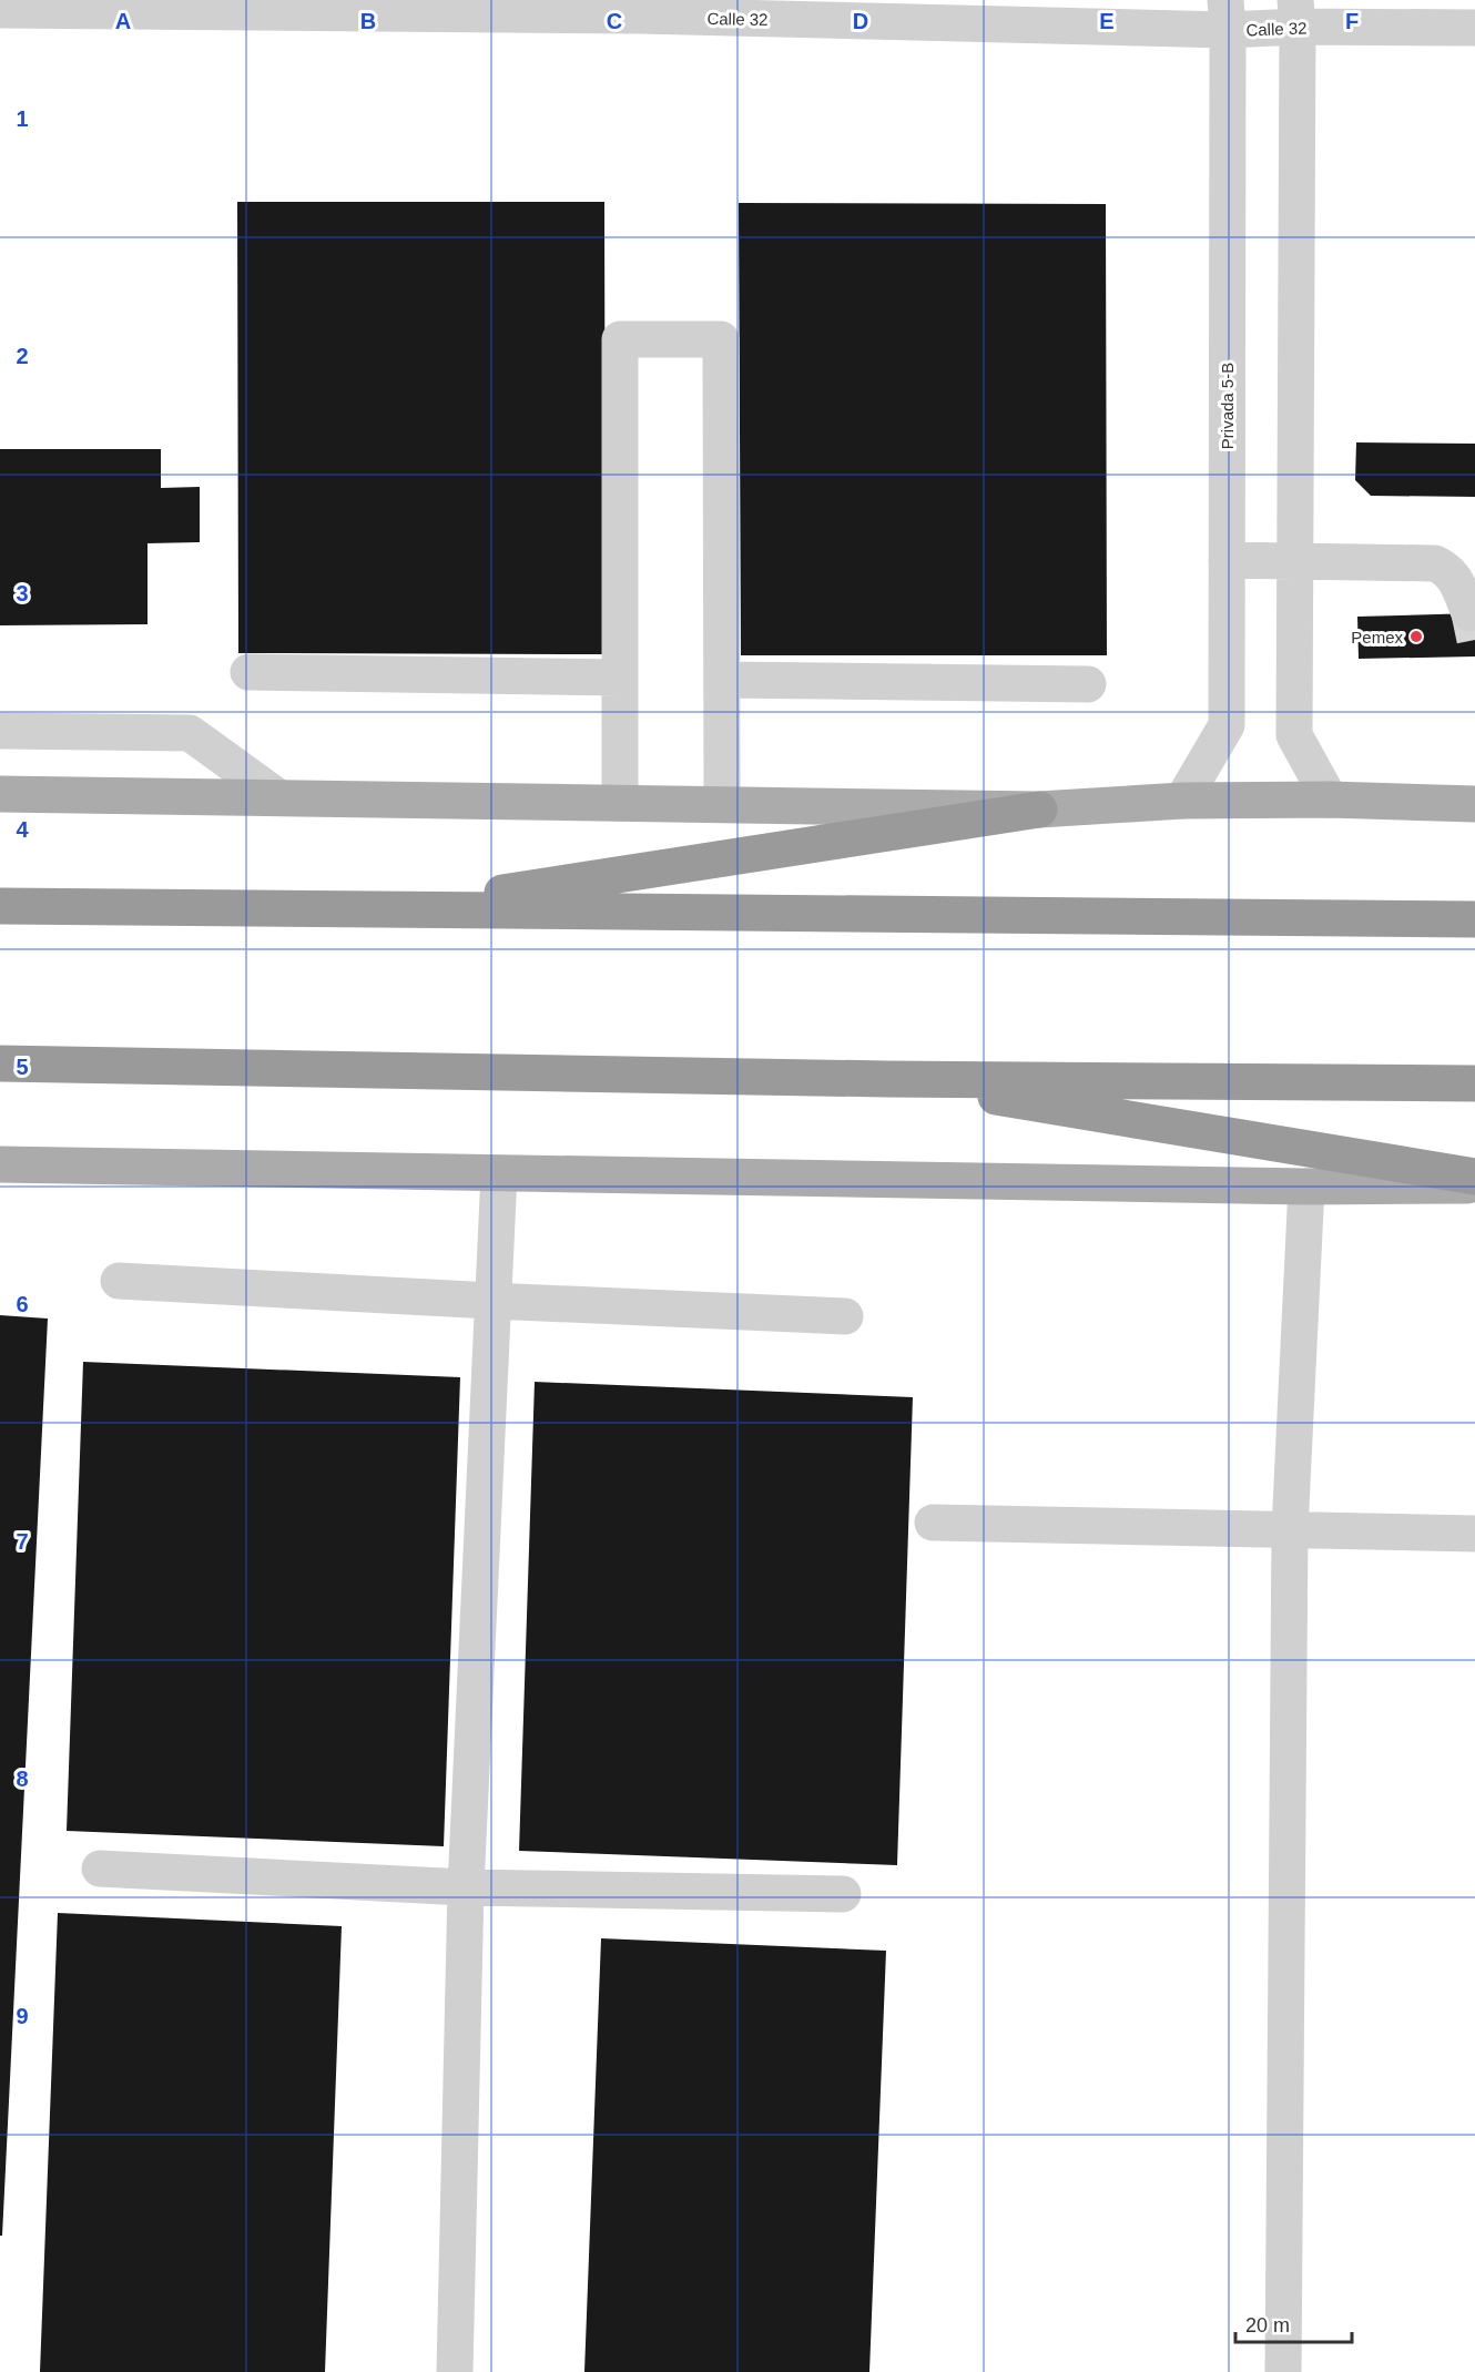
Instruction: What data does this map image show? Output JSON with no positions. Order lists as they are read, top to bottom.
{
  "streets": {
    "street": ["Calle 32", "Privada 5-B"]
  },
  "crossings": [
    ["Calle 32", "Privada 5-B"]
  ],
  "places": ["Pemex"],
  "scale_bar": "20 m",
  "grid": {
    "columns": [
      "A",
      "B",
      "C",
      "D",
      "E",
      "F"
    ],
    "rows": [
      "1",
      "2",
      "3",
      "4",
      "5",
      "6",
      "7",
      "8",
      "9"
    ]
  }
}
